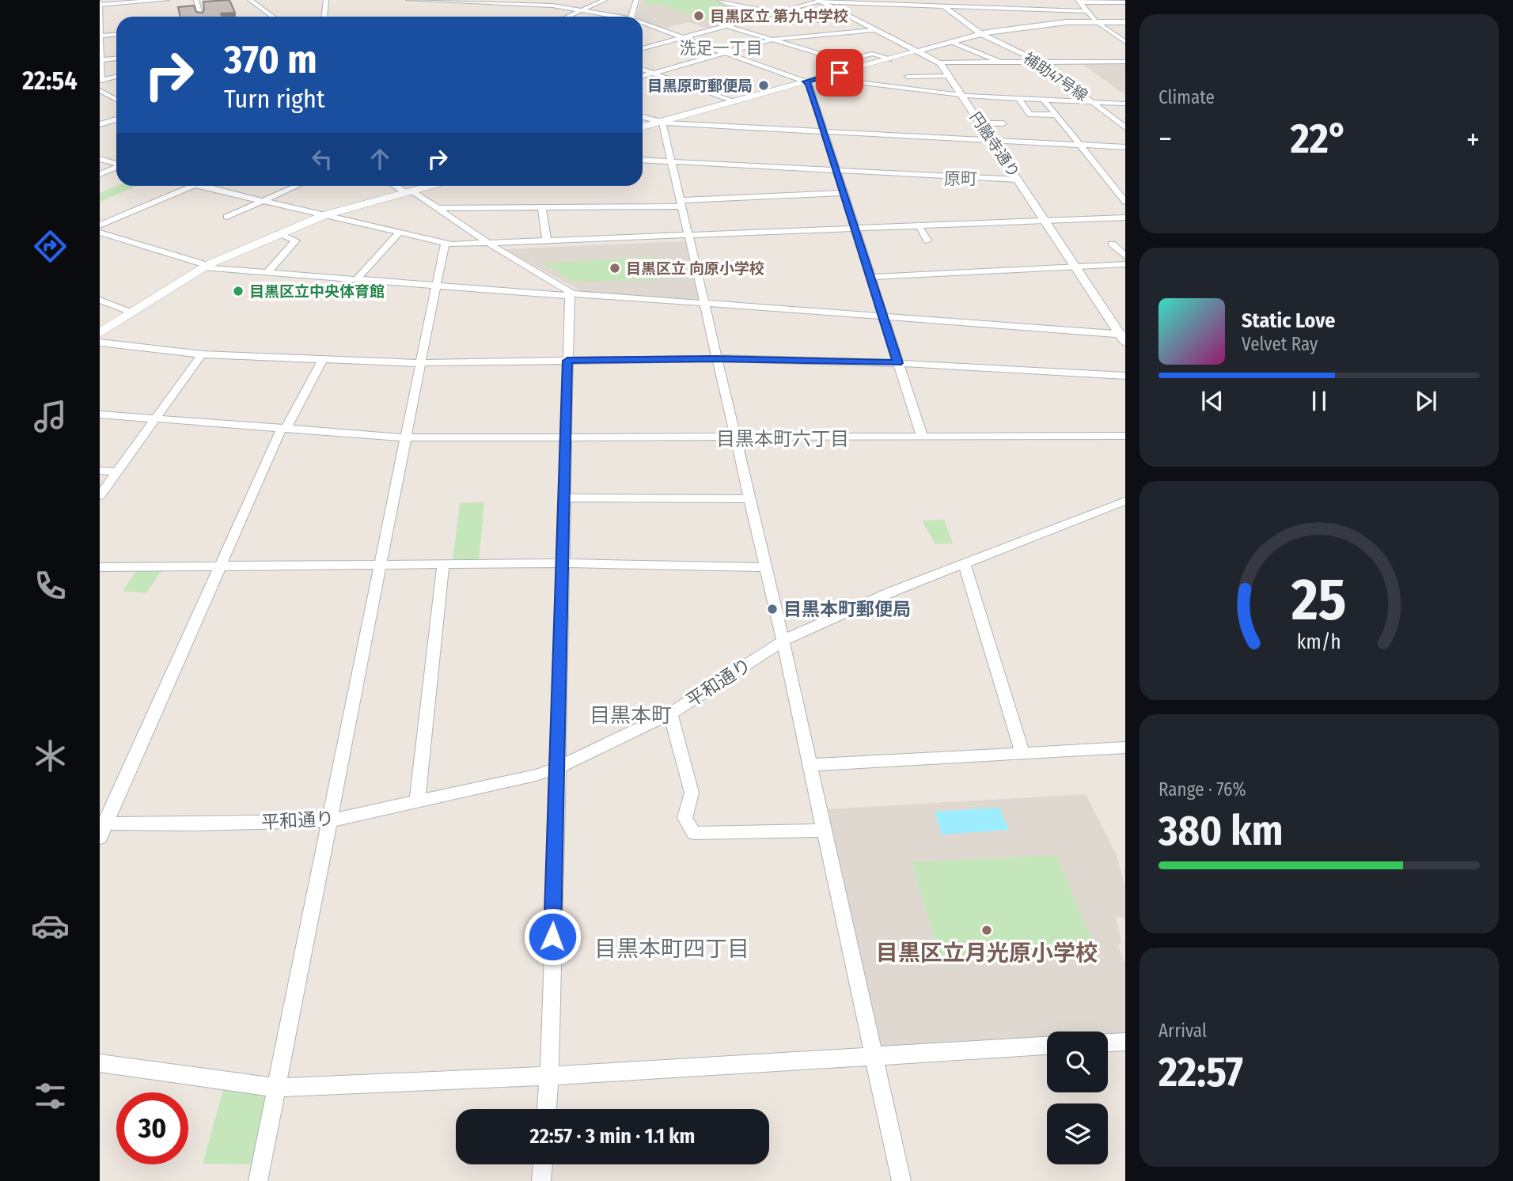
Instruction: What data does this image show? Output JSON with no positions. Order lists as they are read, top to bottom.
{
  "streets": {
    "street": ["補助47号線", "円融寺通り", "平和通り"]
  },
  "districts": [
    "洗足一丁目",
    "原町",
    "目黒本町六丁目",
    "目黒本町",
    "目黒本町四丁目"
  ],
  "places": [
    "目黒区立 第九中学校",
    "目黒原町郵便局",
    "目黒区立 向原小学校",
    "目黒区立中央体育館",
    "目黒本町郵便局",
    "目黒区立月光原小学校"
  ],
  "page": {
    "tabs": "22:54",
    "tile": [
      "Climate",
      ["Range · 76%", "380 km"],
      ["Arrival", "22:57"]
    ],
    "turn": ["370 m", "Turn right"],
    "heat": ["−", "22°", "+"],
    "song": ["Static Love", "Velvet Ray"],
    "limit": "30",
    "trip": "22:57 · 3 min · 1.1 km",
    "gauge": ["25", "km/h"]
  }
}
